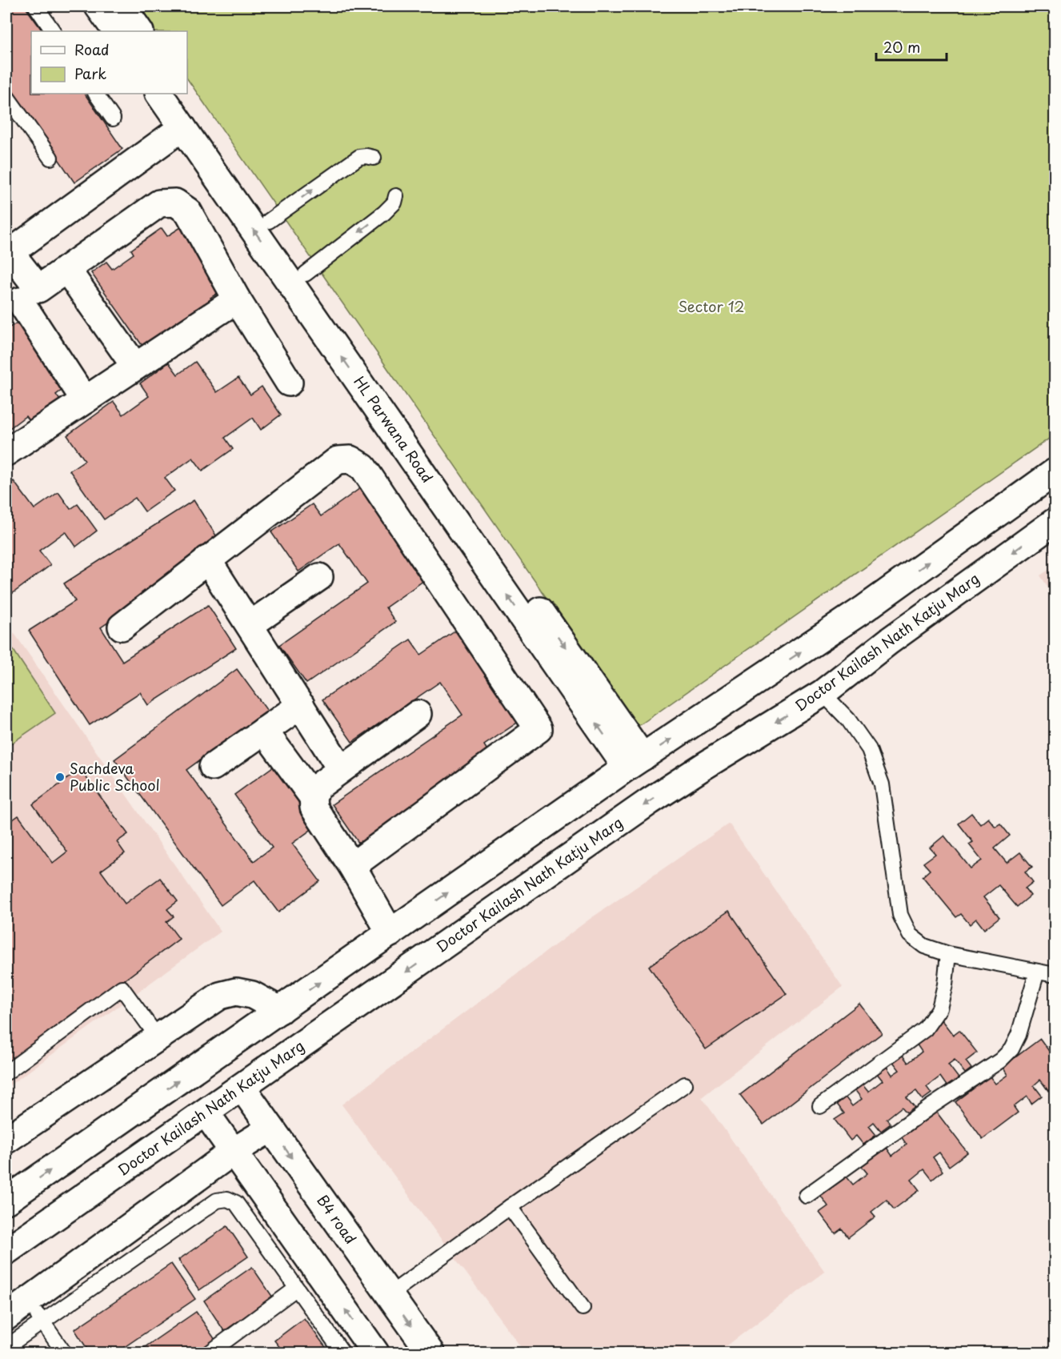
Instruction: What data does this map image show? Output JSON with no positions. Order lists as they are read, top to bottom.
{
  "streets": {
    "street": ["HL Parwana Road", "Doctor Kailash Nath Katju Marg", "B4 road"]
  },
  "crossings": [
    ["Doctor Kailash Nath Katju Marg", "B4 road"]
  ],
  "parks": ["Sector 12"],
  "places": ["Sachdeva Public School"],
  "legend": ["Road", "Park"],
  "scale_bar": "20 m"
}
